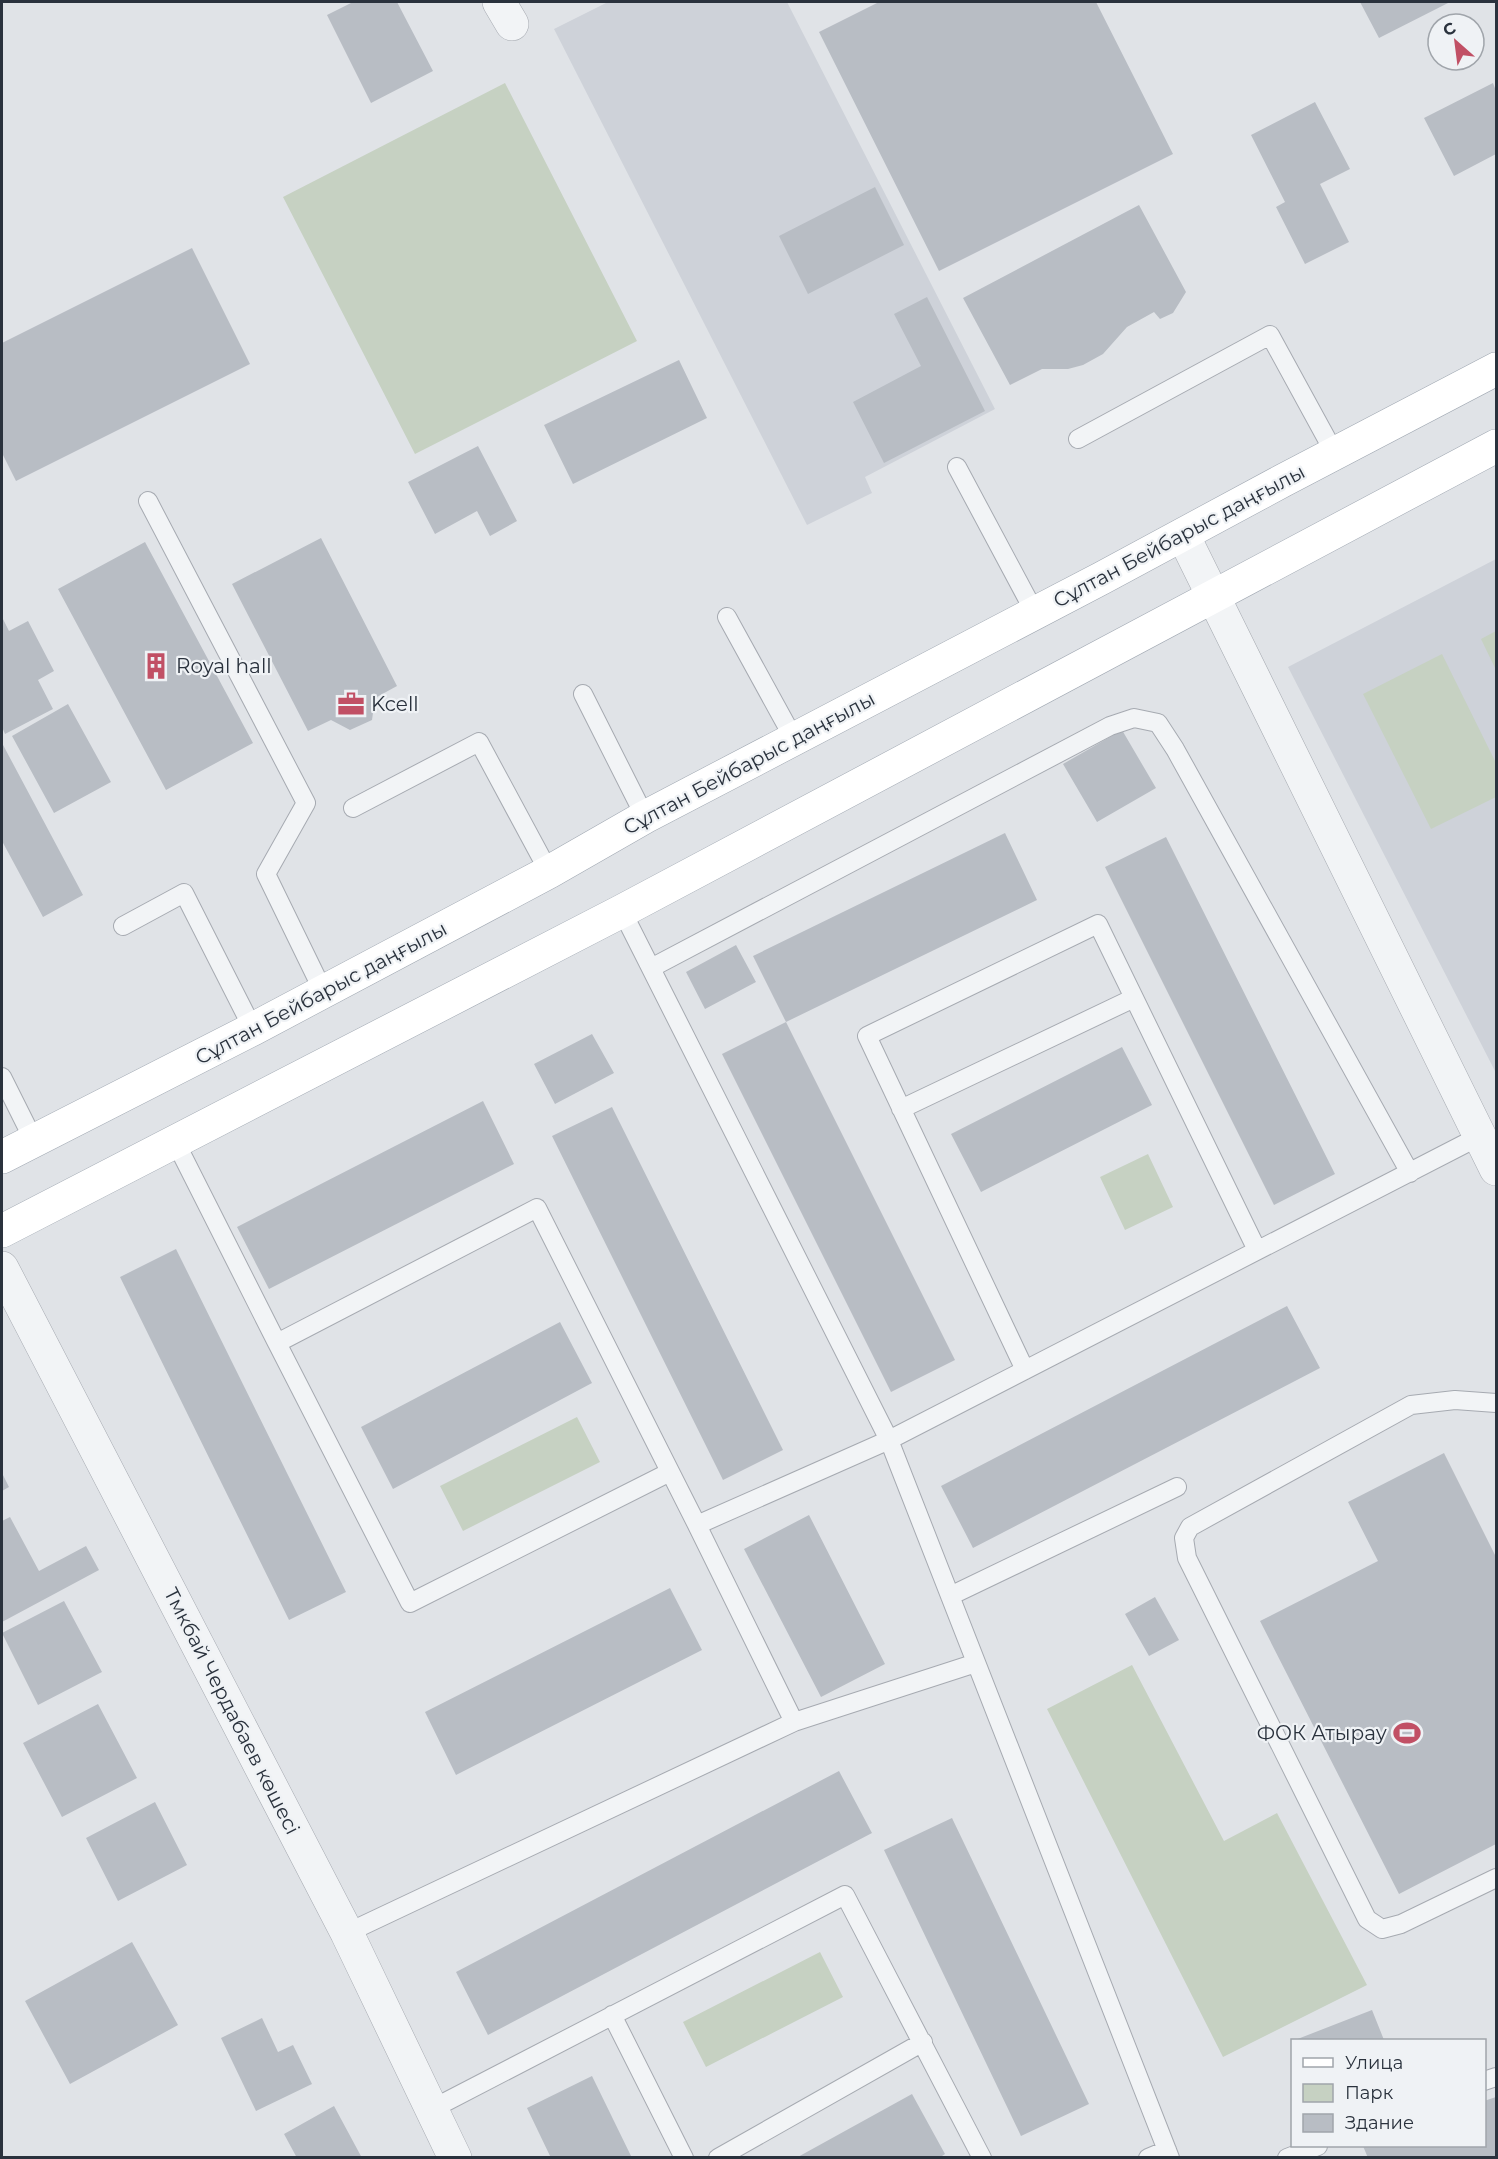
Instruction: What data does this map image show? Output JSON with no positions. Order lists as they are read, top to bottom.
{
  "streets": {
    "main road": ["Сұлтан Бейбарыс даңғылы"],
    "street": ["Тмкбай Чердабаев көшесі"]
  },
  "places": {
    "building": ["Royal hall"],
    "office": ["Kcell"],
    "sports": ["ФОК Атырау"]
  },
  "legend": ["Улица", "Парк", "Здание"],
  "north": "top left"
}
